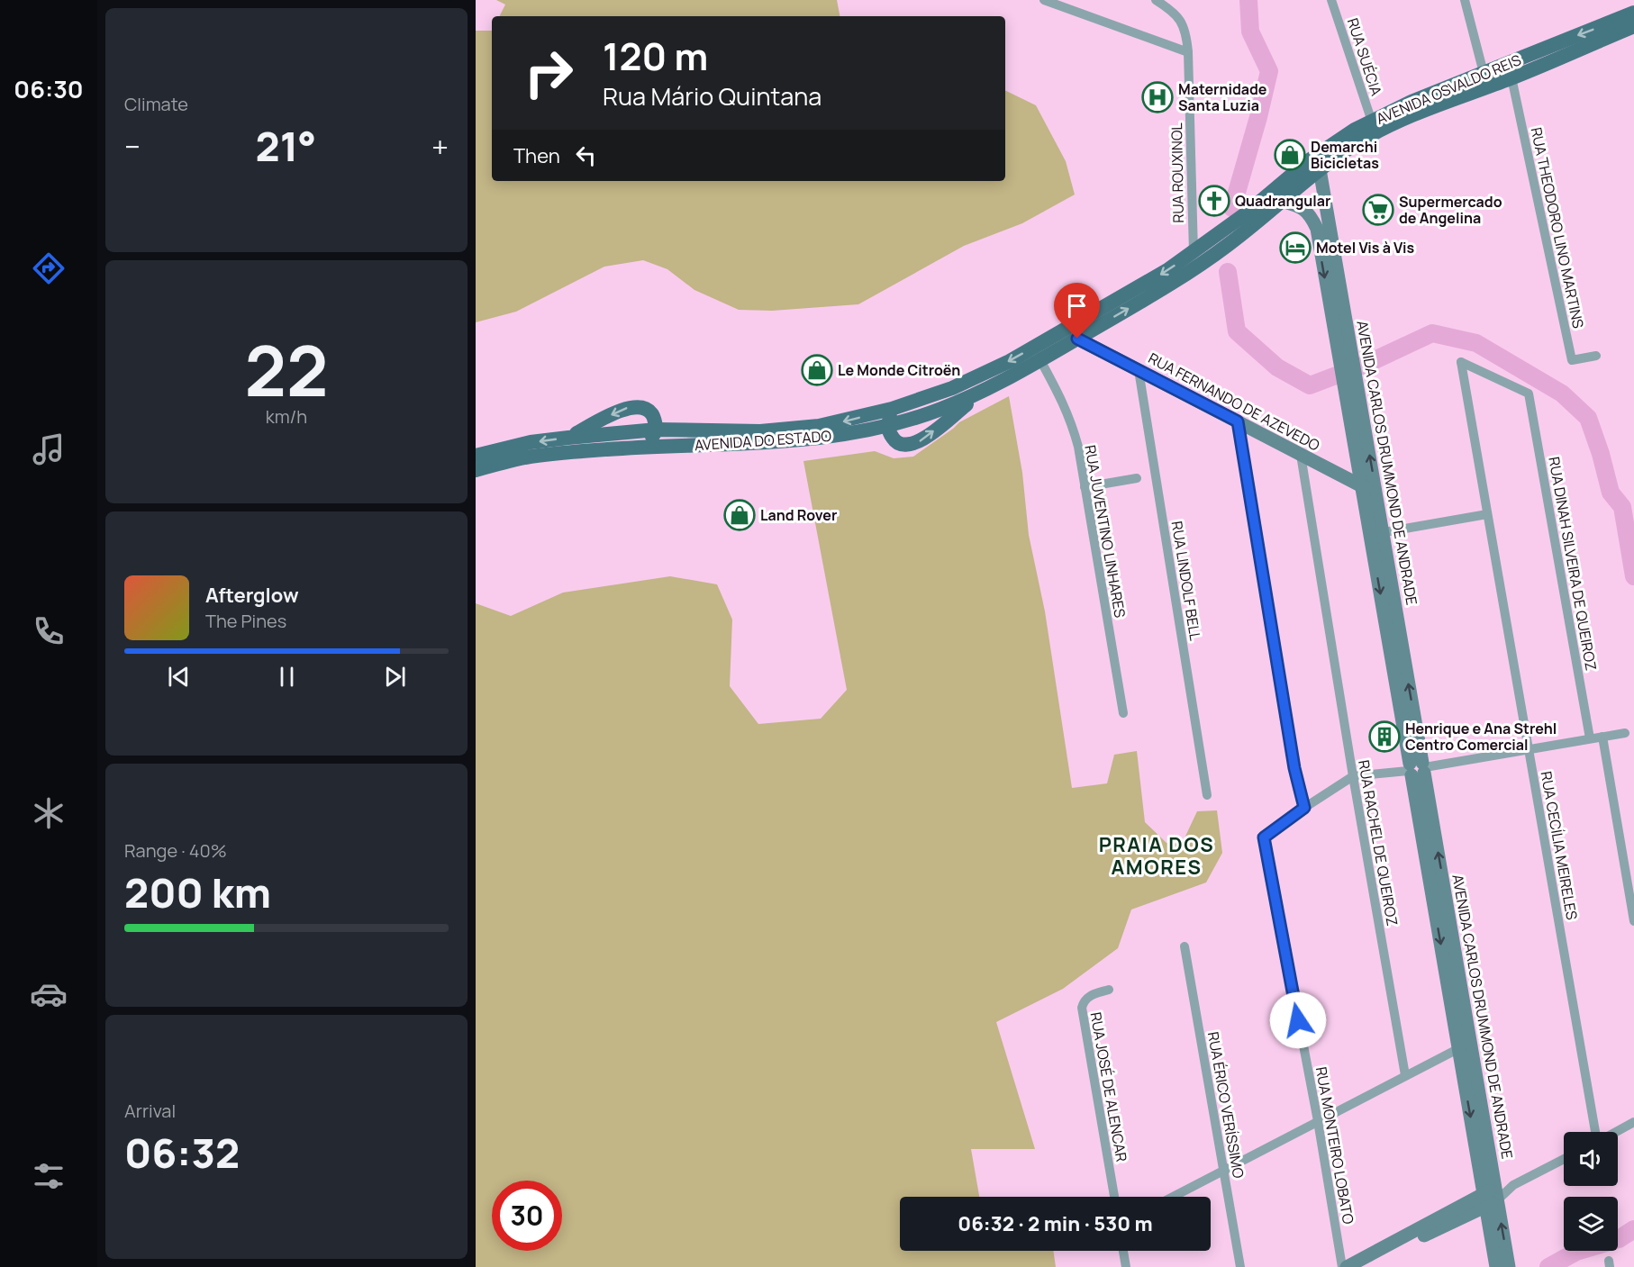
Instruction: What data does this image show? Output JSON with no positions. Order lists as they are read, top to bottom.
{
  "streets": {
    "main road": [
      "AVENIDA OSVALDO REIS",
      "RUA FERNANDO DE AZEVEDO",
      "AVENIDA DO ESTADO",
      "AVENIDA CARLOS DRUMMOND DE ANDRADE"
    ],
    "street": [
      "RUA SUÉCIA",
      "RUA ROUXINOL",
      "RUA THEODORO LINO MARTINS",
      "RUA JUVENTINO LINHARES",
      "RUA DINAH SILVEIRA DE QUEIROZ",
      "RUA LINDOLF BELL",
      "RUA RACHEL DE QUEIROZ",
      "RUA CECÍLIA MEIRELES",
      "RUA JOSÉ DE ALENCAR",
      "RUA ÉRICO VERÍSSIMO",
      "RUA MONTEIRO LOBATO"
    ]
  },
  "crossings": [
    ["RUA SUÉCIA", "AVENIDA OSVALDO REIS"],
    ["AVENIDA OSVALDO REIS", "RUA THEODORO LINO MARTINS"],
    ["AVENIDA OSVALDO REIS", "AVENIDA DO ESTADO"],
    ["AVENIDA OSVALDO REIS", "AVENIDA CARLOS DRUMMOND DE ANDRADE"],
    ["RUA ROUXINOL", "AVENIDA DO ESTADO"],
    ["RUA FERNANDO DE AZEVEDO", "AVENIDA DO ESTADO"],
    ["RUA FERNANDO DE AZEVEDO", "AVENIDA CARLOS DRUMMOND DE ANDRADE"],
    ["RUA FERNANDO DE AZEVEDO", "RUA LINDOLF BELL"],
    ["RUA FERNANDO DE AZEVEDO", "RUA RACHEL DE QUEIROZ"],
    ["AVENIDA DO ESTADO", "RUA JUVENTINO LINHARES"],
    ["RUA DINAH SILVEIRA DE QUEIROZ", "RUA CECÍLIA MEIRELES"]
  ],
  "districts": ["PRAIA DOS AMORES"],
  "places": {
    "hospital": ["Maternidade Santa Luzia"],
    "shop": ["Demarchi Bicicletas", "Le Monde Citroën", "Land Rover"],
    "church": ["Quadrangular"],
    "supermarket": ["Supermercado de Angelina"],
    "hotel": ["Motel Vis à Vis"],
    "building": ["Henrique e Ana Strehl Centro Comercial"]
  },
  "page": {
    "tabs": "06:30",
    "tile": [
      "Climate",
      ["22", "km/h"],
      ["Range · 40%", "200 km"],
      ["Arrival", "06:32"]
    ],
    "turn": ["120 m", "Rua Mário Quintana"],
    "heat": ["−", "21°", "+"],
    "then": "Then",
    "song": ["Afterglow", "The Pines"],
    "limit": "30",
    "trip": "06:32 · 2 min · 530 m"
  }
}
